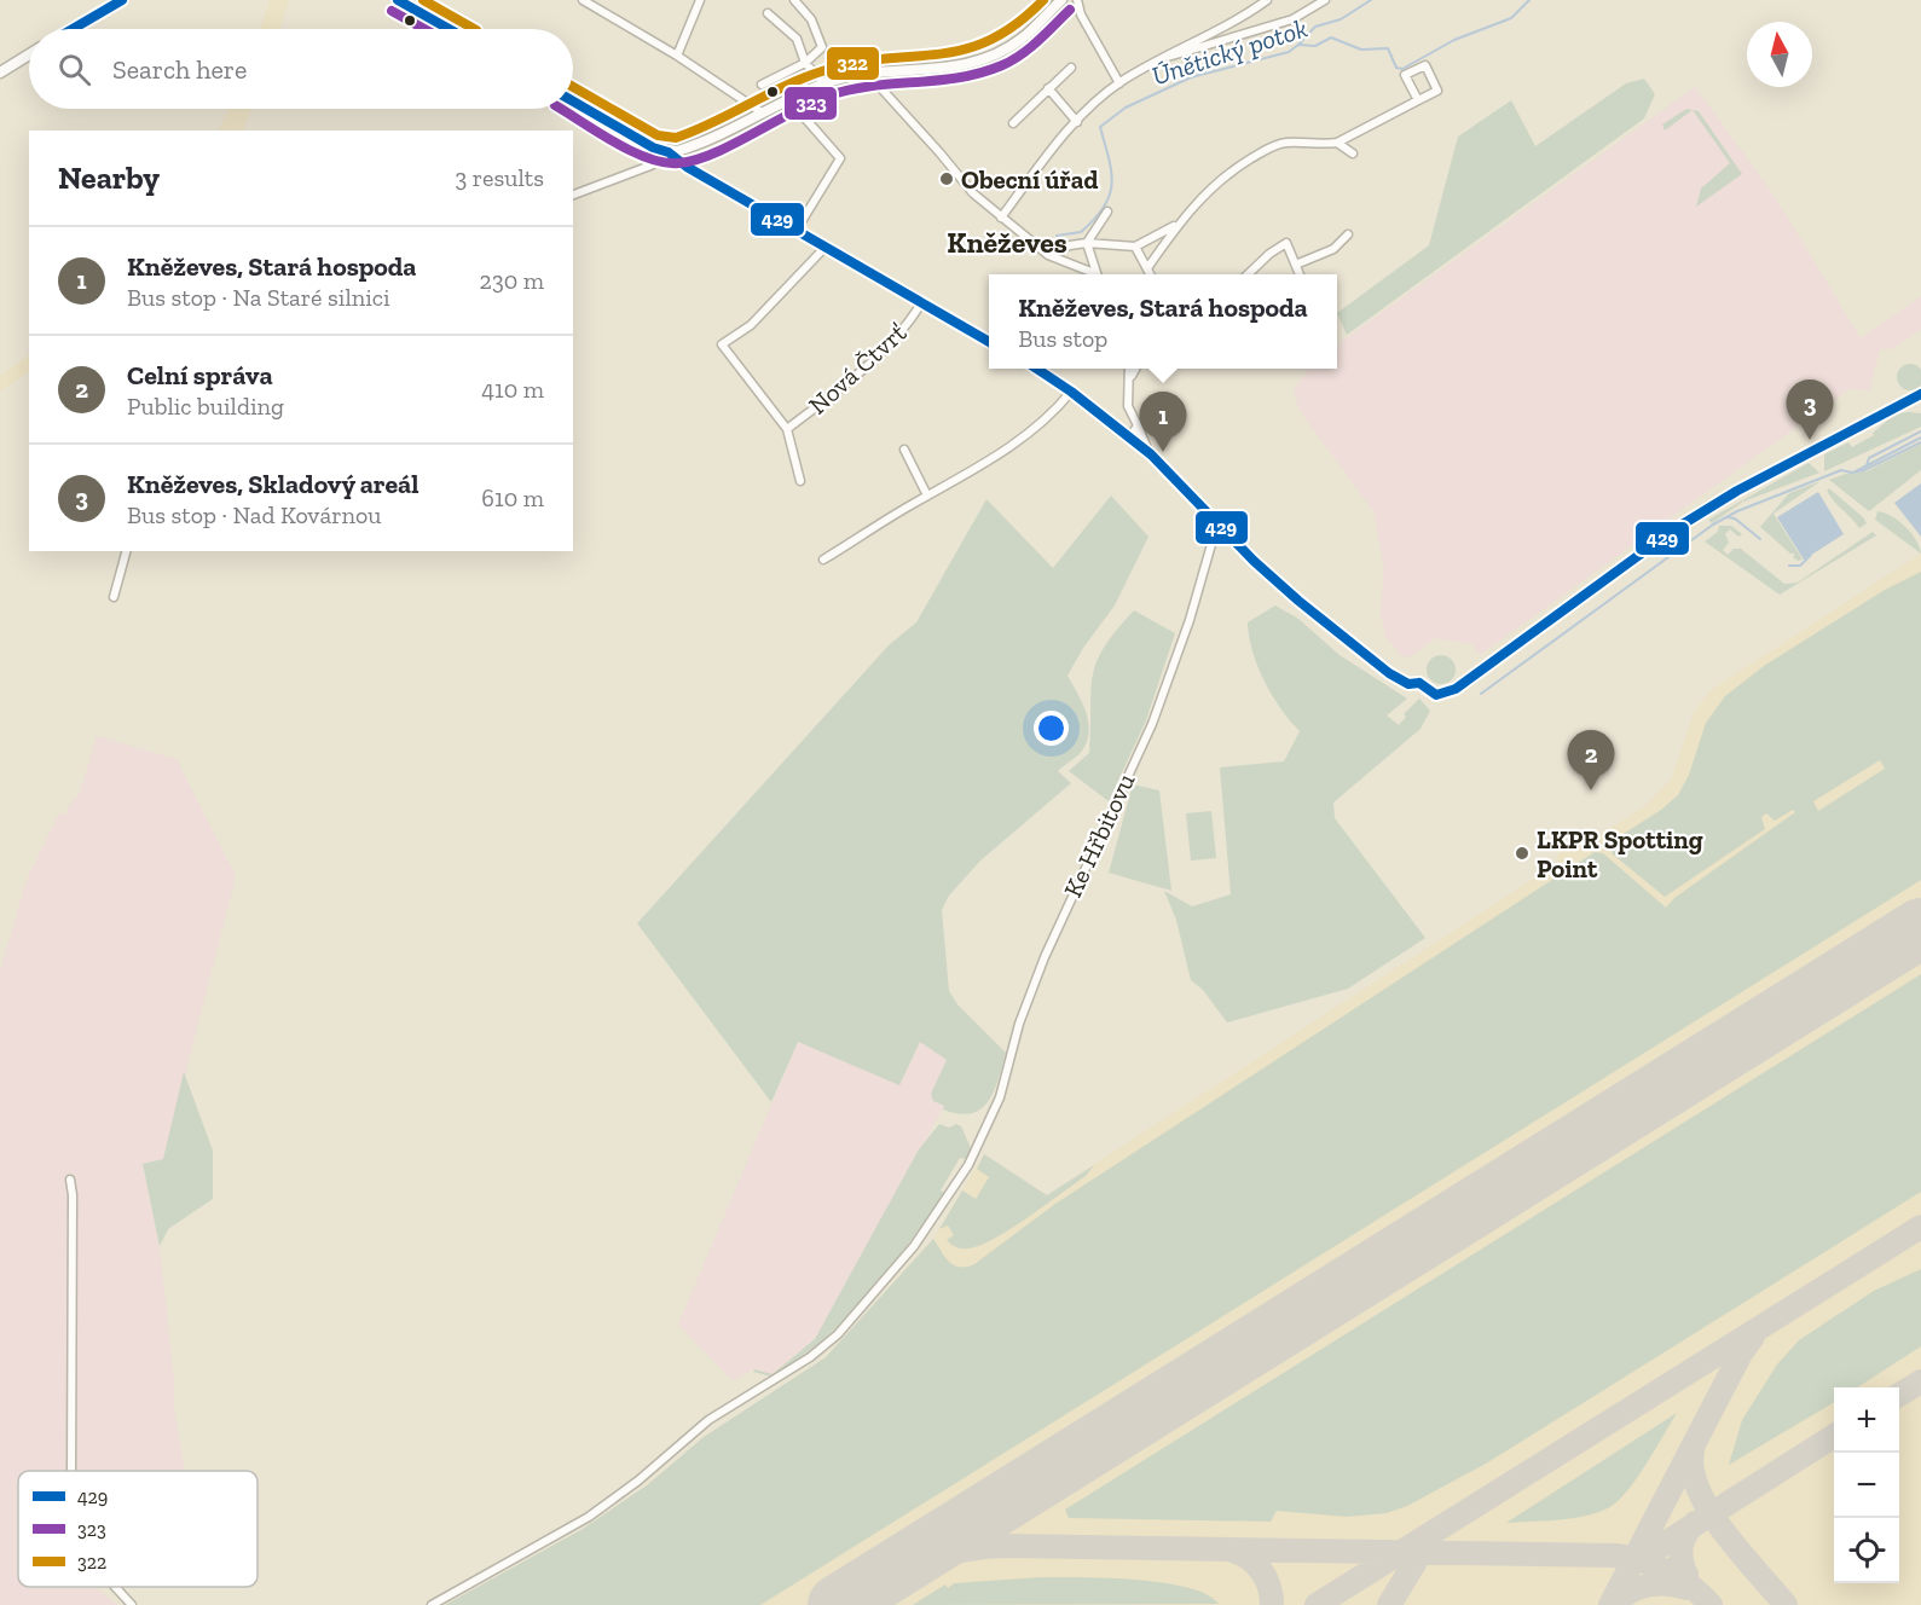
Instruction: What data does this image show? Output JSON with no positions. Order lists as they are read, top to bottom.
{
  "streets": {
    "street": ["Nová Čtvrť", "Ke Hřbitovu"]
  },
  "districts": ["Kněževes"],
  "water": ["Únětický potok"],
  "places": ["Obecní úřad", "LKPR Spotting Point"],
  "lines": ["transit line 429", "transit line 322", "transit line 323"],
  "legend": ["429", "323", "322"],
  "north": "top",
  "page": {
    "search": "Search here",
    "heading": ["Nearby", "3 results"],
    "list": [
      {
        "mark": "1",
        "name": "Kněževes, Stará hospoda",
        "note": "Bus stop · Na Staré silnici",
        "value": "230 m"
      },
      {
        "mark": "2",
        "name": "Celní správa",
        "note": "Public building",
        "value": "410 m"
      },
      {
        "mark": "3",
        "name": "Kněževes, Skladový areál",
        "note": "Bus stop · Nad Kovárnou",
        "value": "610 m"
      }
    ],
    "popup": ["Kněževes, Stará hospoda", "Bus stop"],
    "pins": ["3", "1", "2"],
    "map_buttons": ["+", "−"]
  }
}
